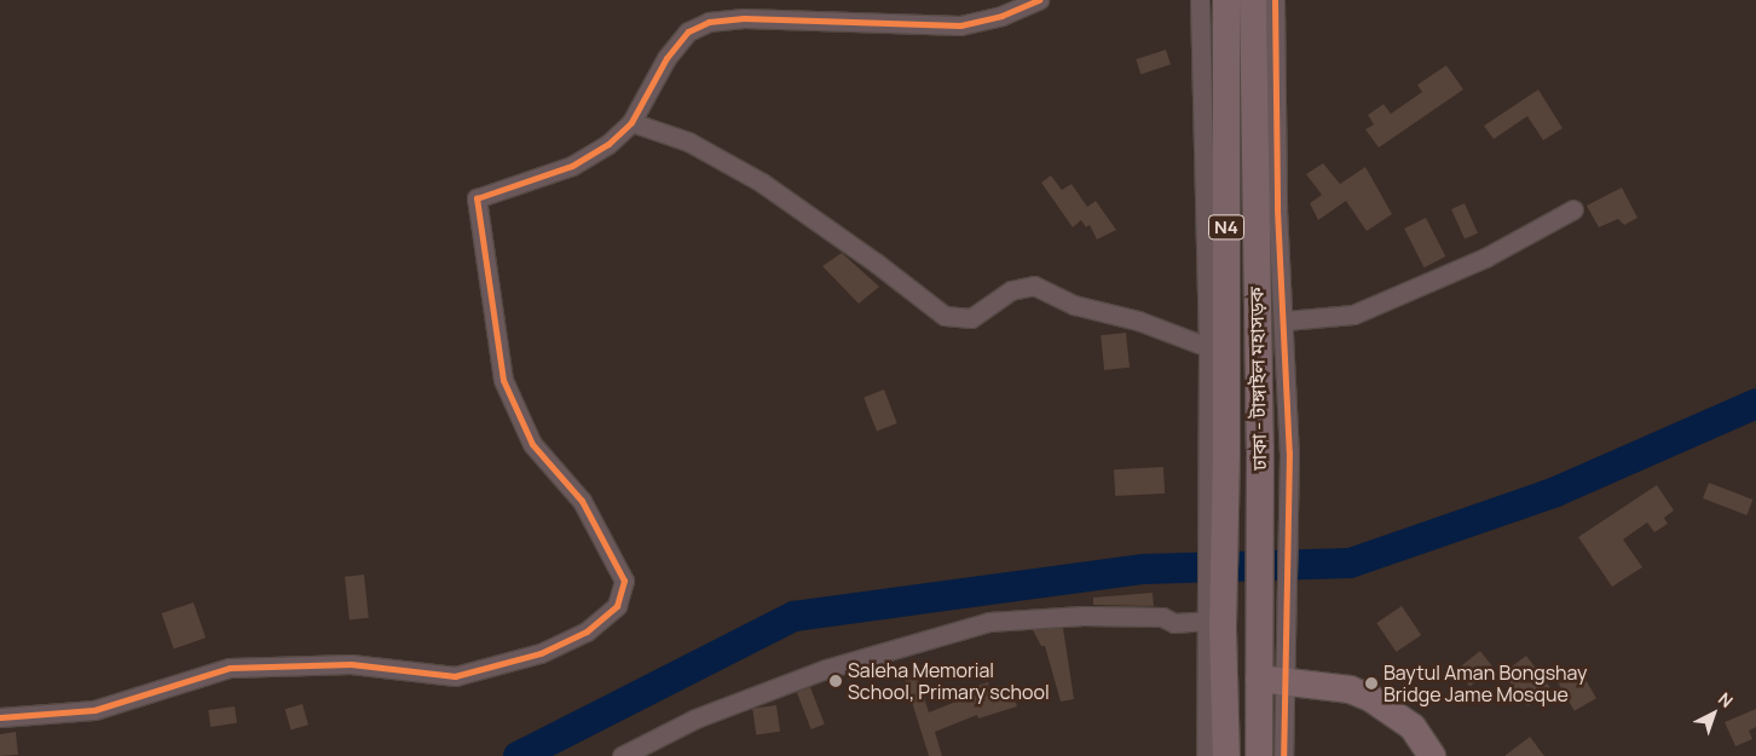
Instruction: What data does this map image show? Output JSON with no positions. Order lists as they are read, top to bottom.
{
  "streets": {
    "highway": ["N4", "ঢাকা - টাঙ্গাইল মহাসড়ক"]
  },
  "crossings": [
    ["N4", "ঢাকা - টাঙ্গাইল মহাসড়ক"]
  ],
  "places": ["Saleha Memorial School, Primary school", "Baytul Aman Bongshay Bridge Jame Mosque"],
  "north": "top right"
}
